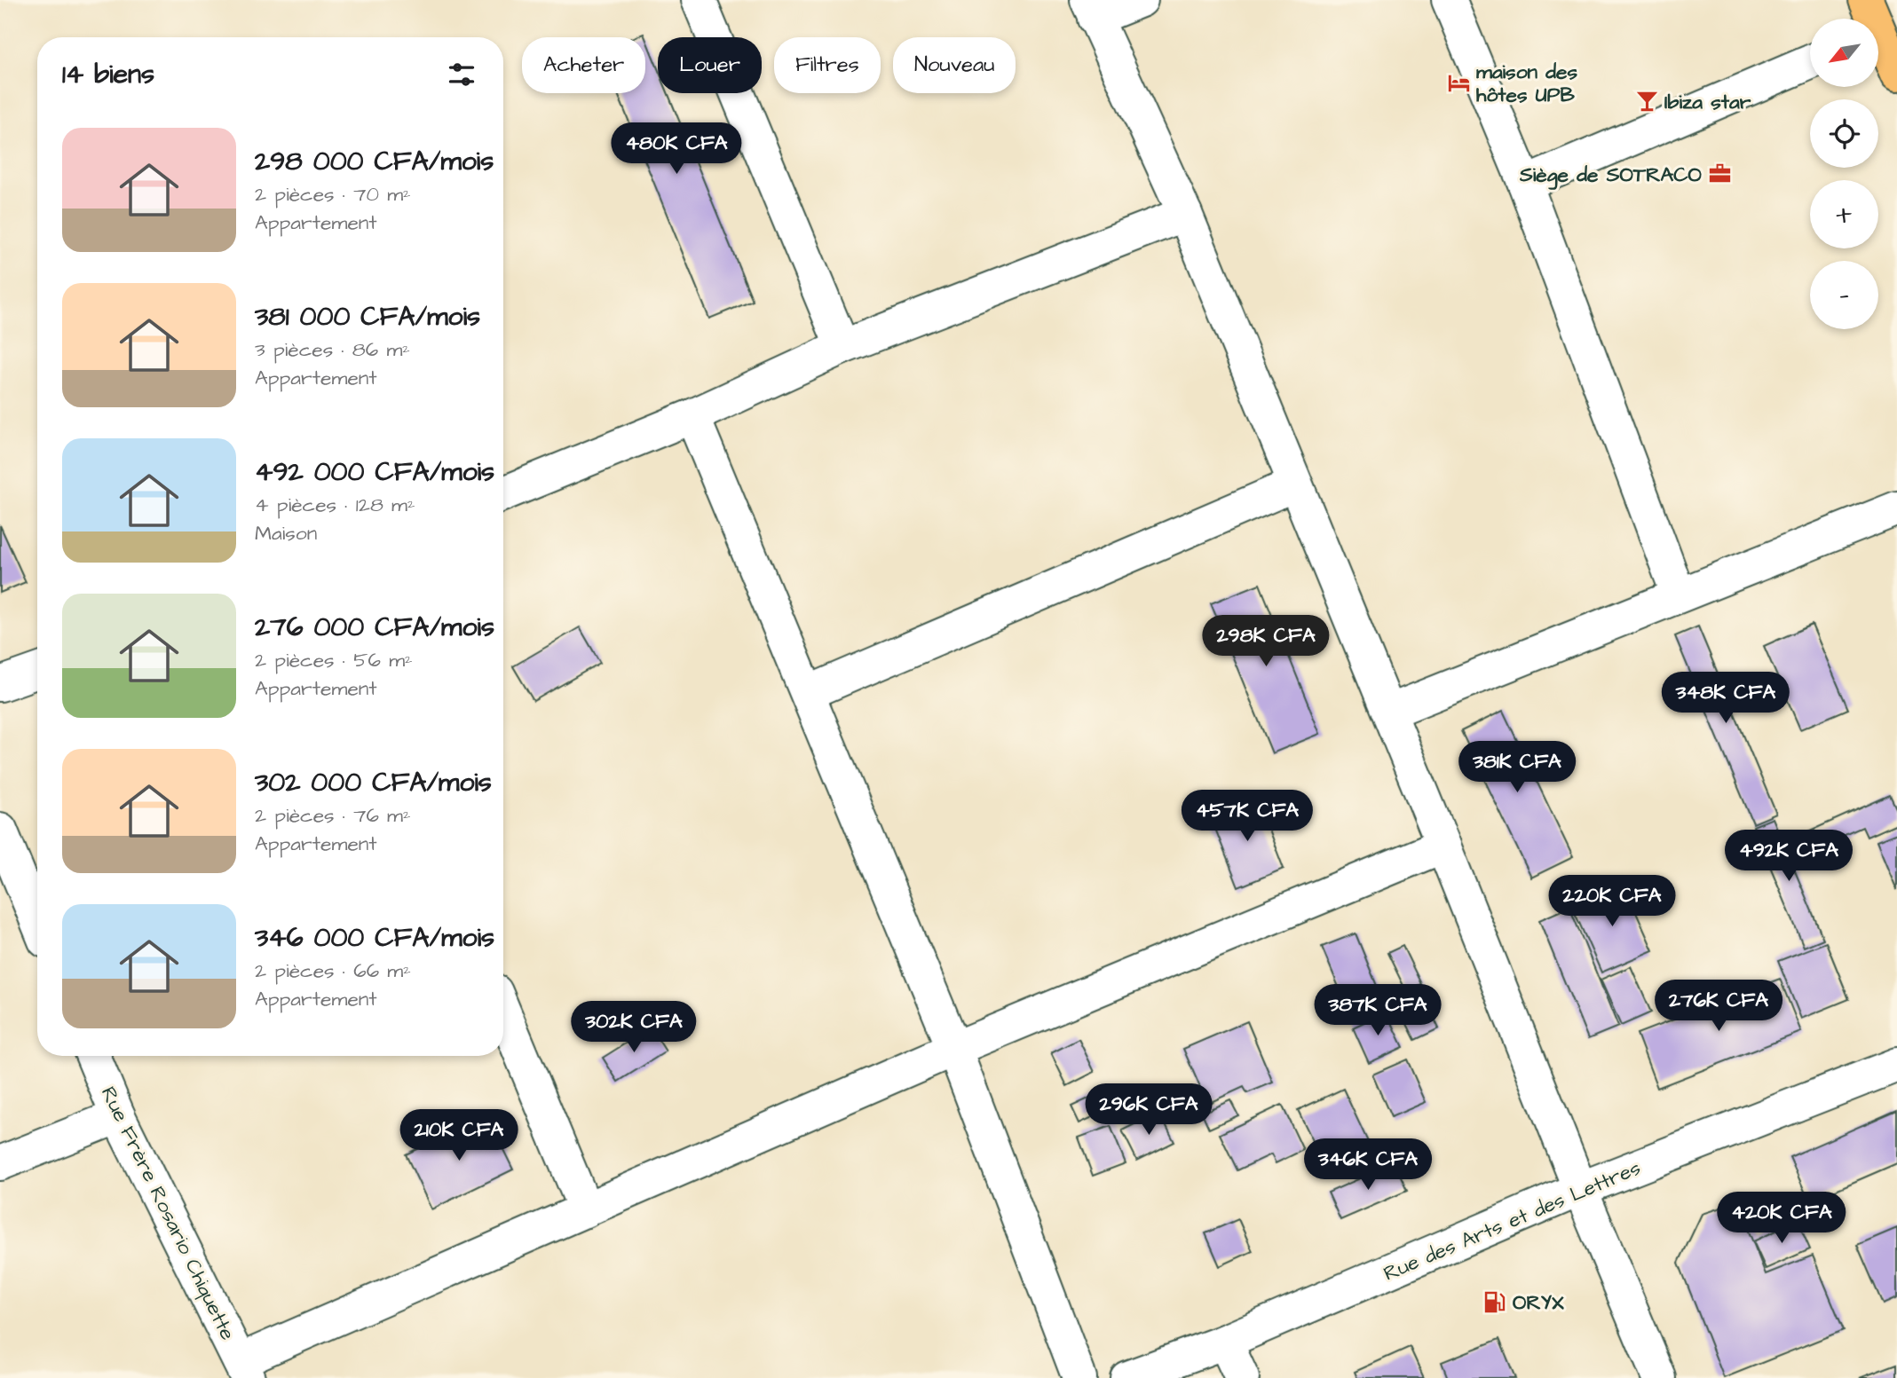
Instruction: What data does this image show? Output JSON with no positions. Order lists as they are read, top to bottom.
{
  "streets": {
    "street": ["Rue Frère Rosario Chiquette", "Rue des Arts et des Lettres"]
  },
  "places": {
    "hotel": ["maison des hôtes UPB"],
    "bar": ["Ibiza star"],
    "office": ["Siège de SOTRACO"],
    "fuel station": ["ORYX"]
  },
  "north": "bottom left",
  "page": {
    "map_buttons": ["+", "−"],
    "chip": [
      "Acheter",
      "Louer",
      "Filtres",
      "Nouveau"
    ],
    "heading": "14 biens",
    "list": [
      {
        "name": "298 000 CFA/mois",
        "note": "2 pièces · 70 m² · Appartement"
      },
      {
        "name": "381 000 CFA/mois",
        "note": "3 pièces · 86 m² · Appartement"
      },
      {
        "name": "492 000 CFA/mois",
        "note": "4 pièces · 128 m² · Maison"
      },
      {
        "name": "276 000 CFA/mois",
        "note": "2 pièces · 56 m² · Appartement"
      },
      {
        "name": "302 000 CFA/mois",
        "note": "2 pièces · 76 m² · Appartement"
      },
      {
        "name": "346 000 CFA/mois",
        "note": "2 pièces · 66 m² · Appartement"
      }
    ],
    "price": [
      "480K CFA",
      "298K CFA",
      "348K CFA",
      "381K CFA",
      "457K CFA",
      "492K CFA",
      "220K CFA",
      "276K CFA",
      "387K CFA",
      "302K CFA",
      "296K CFA",
      "210K CFA",
      "346K CFA",
      "420K CFA"
    ]
  }
}
